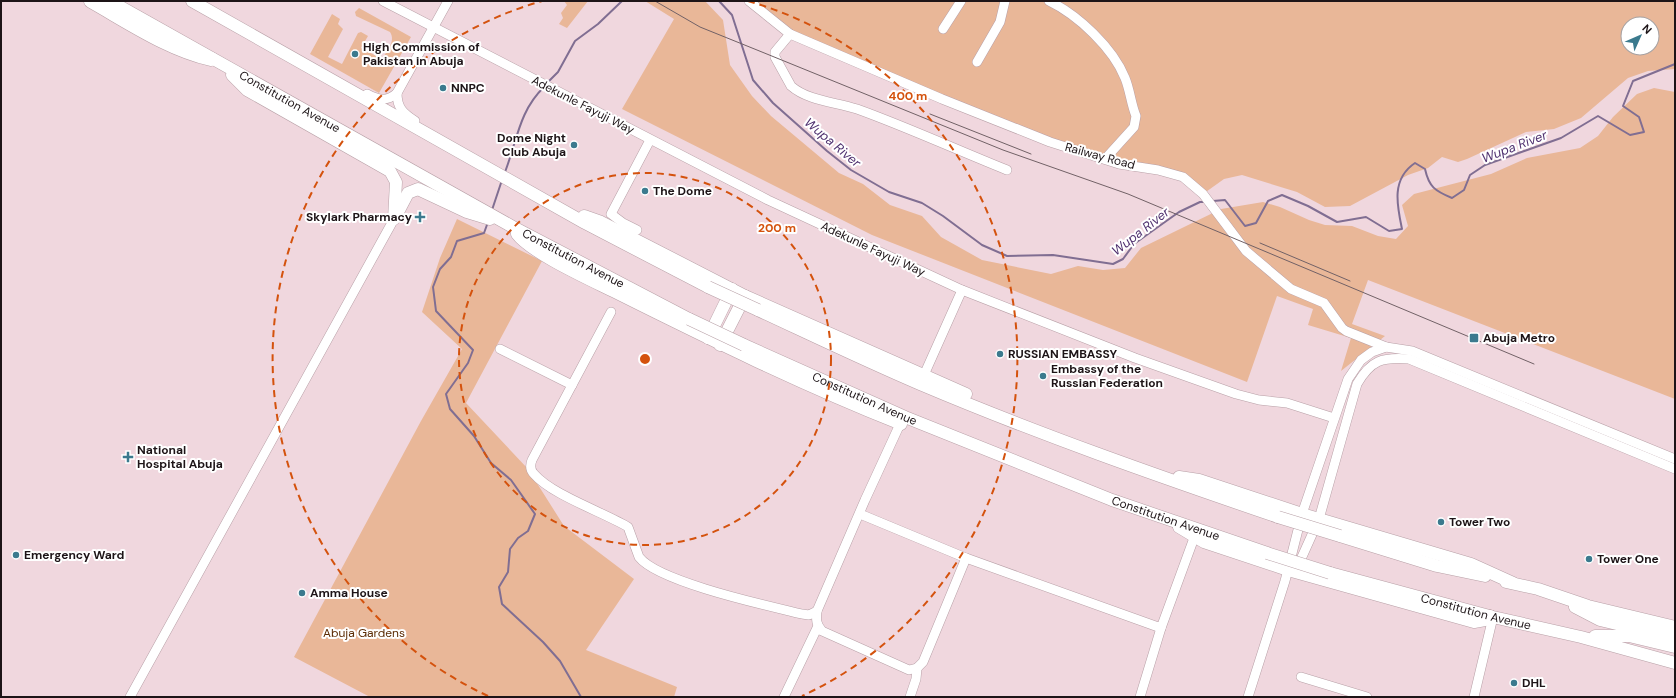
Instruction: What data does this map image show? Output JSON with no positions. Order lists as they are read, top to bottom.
{
  "streets": {
    "main road": ["Constitution Avenue"],
    "street": ["Adekunle Fayuji Way", "Railway Road"]
  },
  "water": ["Wupa River"],
  "parks": ["Abuja Gardens"],
  "places": {
    "other": [
      "High Commission of Pakistan in Abuja",
      "NNPC",
      "Dome Night Club Abuja",
      "The Dome",
      "RUSSIAN EMBASSY",
      "Embassy of the Russian Federation",
      "Tower Two",
      "Emergency Ward",
      "Tower One",
      "Amma House",
      "DHL"
    ],
    "health": ["Skylark Pharmacy", "National Hospital Abuja"],
    "transit": ["Abuja Metro"]
  },
  "north": "top right",
  "rings": ["400 m", "200 m"]
}
